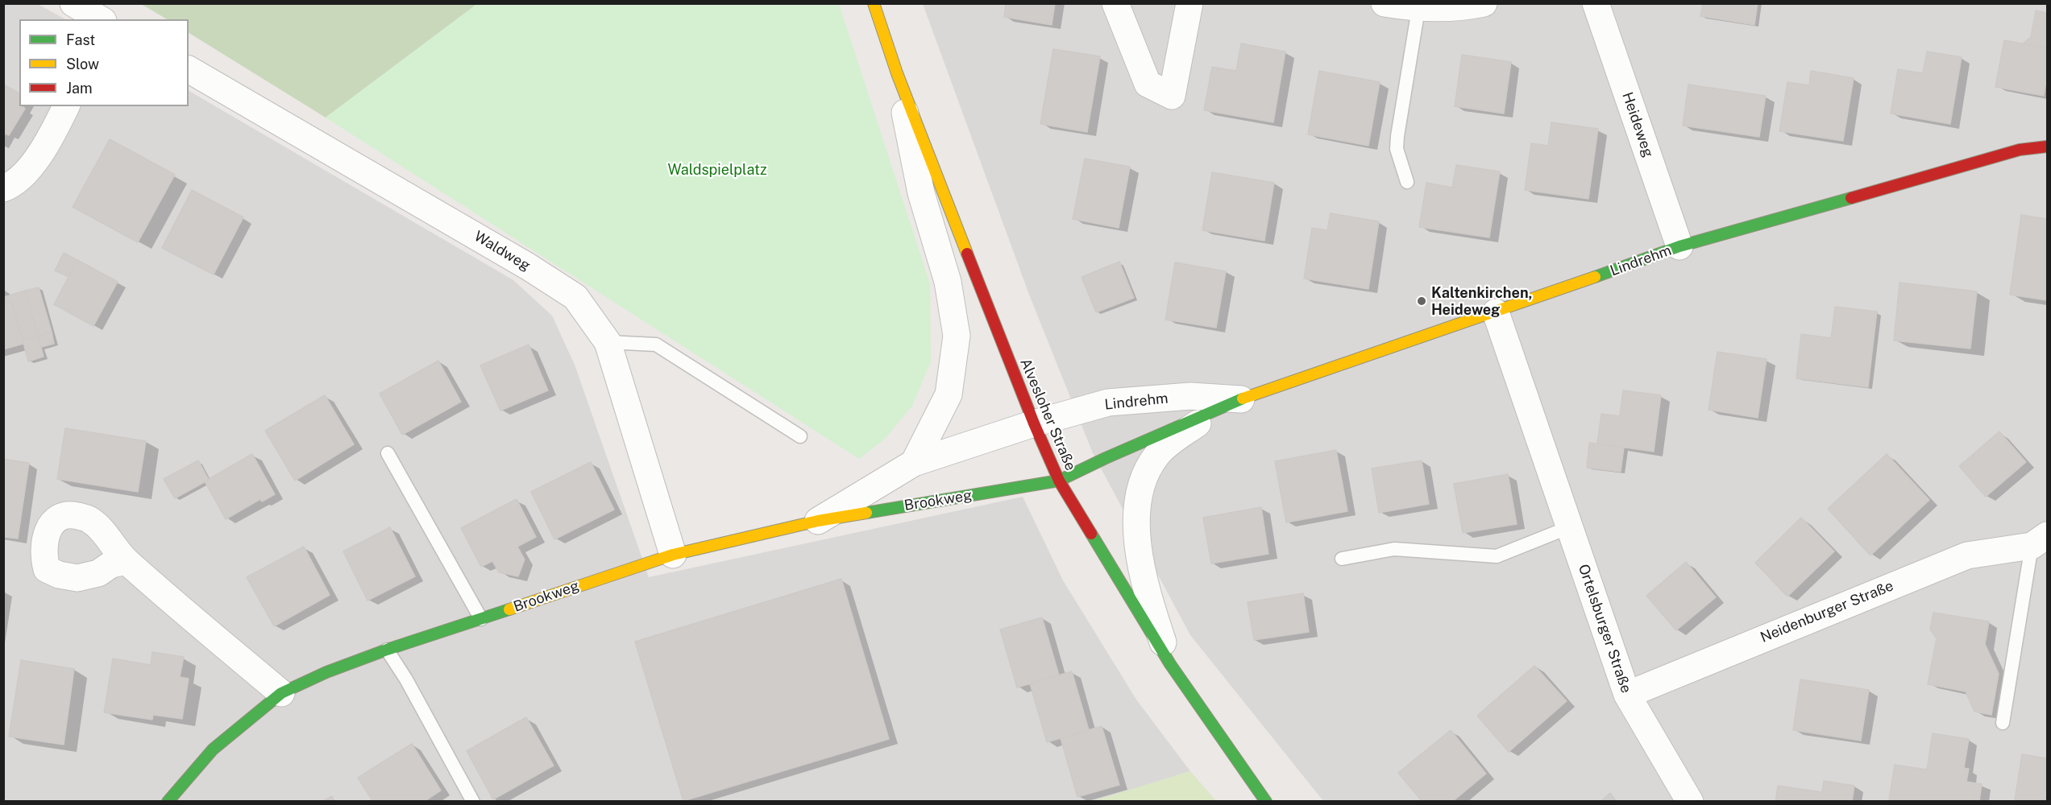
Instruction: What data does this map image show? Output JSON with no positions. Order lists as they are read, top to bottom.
{
  "streets": {
    "street": [
      "Heideweg",
      "Waldweg",
      "Lindrehm",
      "Alvesloher Straße",
      "Brookweg",
      "Neidenburger Straße",
      "Ortelsburger Straße"
    ]
  },
  "crossings": [
    ["Heideweg", "Lindrehm"],
    ["Waldweg", "Brookweg"],
    ["Lindrehm", "Alvesloher Straße"],
    ["Lindrehm", "Brookweg"],
    ["Lindrehm", "Ortelsburger Straße"],
    ["Alvesloher Straße", "Brookweg"],
    ["Neidenburger Straße", "Ortelsburger Straße"]
  ],
  "parks": ["Waldspielplatz"],
  "places": ["Kaltenkirchen, Heideweg"],
  "legend": ["Fast", "Slow", "Jam"]
}
